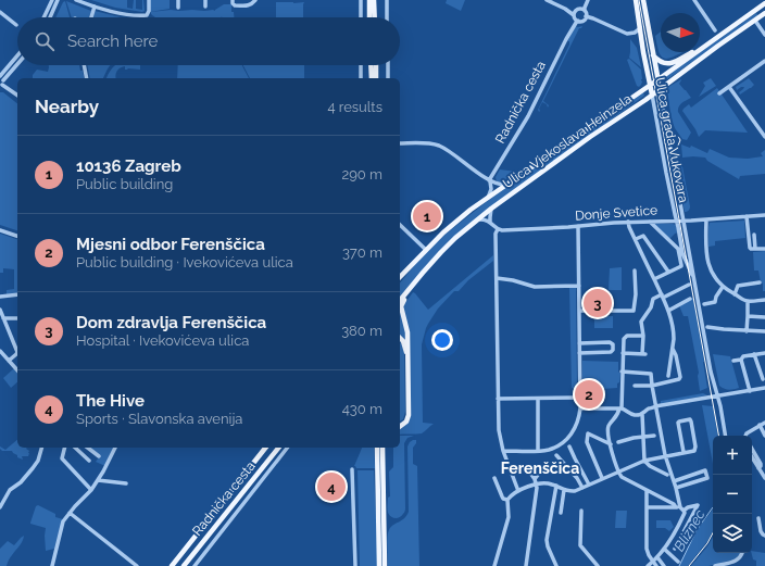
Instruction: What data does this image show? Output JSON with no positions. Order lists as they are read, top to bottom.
{
  "streets": {
    "main road": ["Radnička cesta", "Ulica grada Vukovara", "Ulica Vjekoslava Heinzela"],
    "street": ["Donje Svetice"]
  },
  "crossings": [
    ["Ulica grada Vukovara", "Ulica Vjekoslava Heinzela"],
    ["Ulica grada Vukovara", "Donje Svetice"]
  ],
  "districts": ["Ferenščica"],
  "water": ["Bliznec"],
  "north": "right",
  "page": {
    "search": "Search here",
    "heading": ["Nearby", "4 results"],
    "list": [
      {
        "mark": "1",
        "name": "10136 Zagreb",
        "note": "Public building",
        "value": "290 m"
      },
      {
        "mark": "2",
        "name": "Mjesni odbor Ferenščica",
        "note": "Public building · Ivekovićeva ulica",
        "value": "370 m"
      },
      {
        "mark": "3",
        "name": "Dom zdravlja Ferenščica",
        "note": "Hospital · Ivekovićeva ulica",
        "value": "380 m"
      },
      {
        "mark": "4",
        "name": "The Hive",
        "note": "Sports · Slavonska avenija",
        "value": "430 m"
      }
    ],
    "pins": [
      "1",
      "3",
      "2",
      "4"
    ],
    "map_buttons": ["+", "−"]
  }
}
